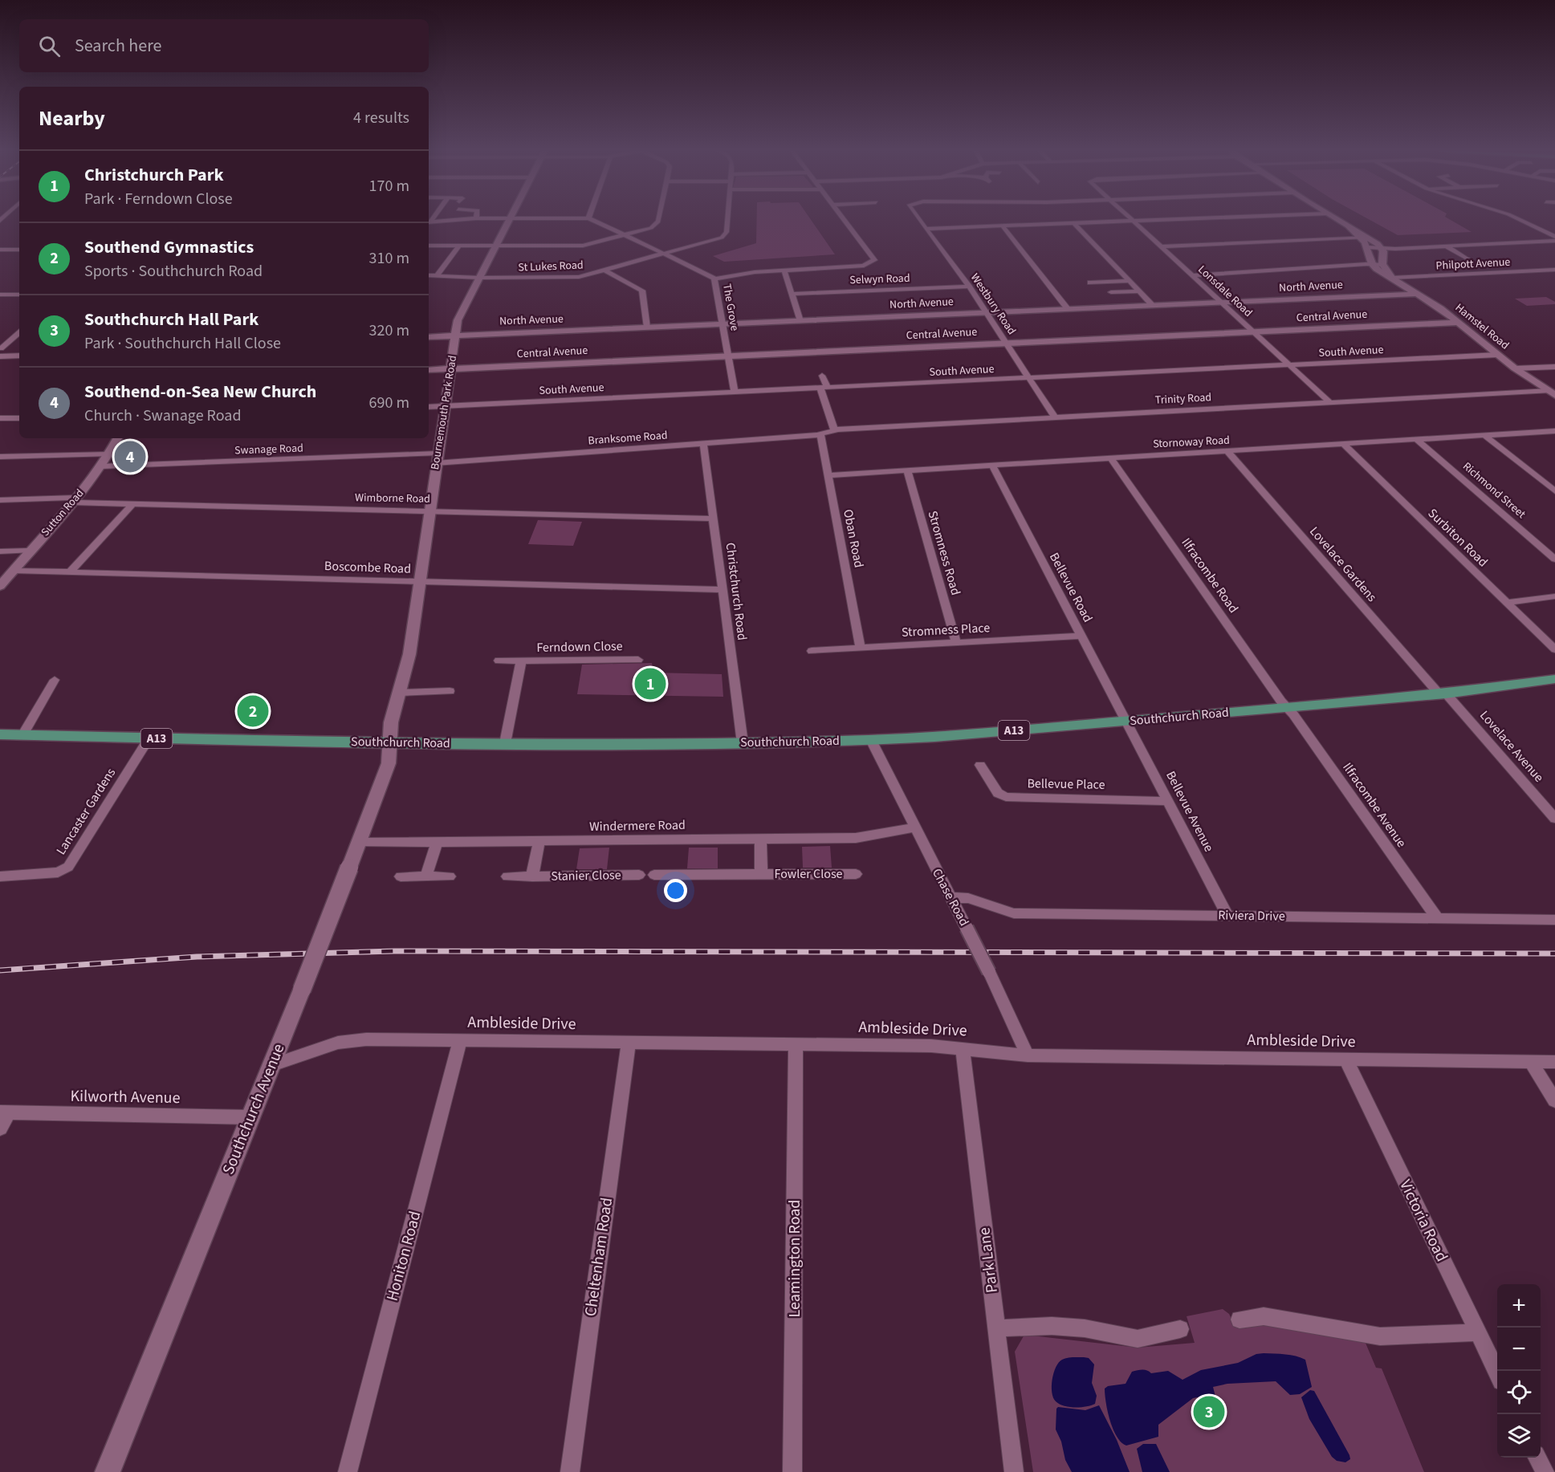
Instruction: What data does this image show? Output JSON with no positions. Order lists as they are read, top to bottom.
{
  "streets": {
    "main road": ["Southchurch Road", "A13"],
    "street": [
      "Philpott Avenue",
      "St Lukes Road",
      "Selwyn Road",
      "North Avenue",
      "Lonsdale Road",
      "Westbury Road",
      "The Grove",
      "Central Avenue",
      "Hamstel Road",
      "South Avenue",
      "Trinity Road",
      "Bournemouth Park Road",
      "Branksome Road",
      "Stornoway Road",
      "Swanage Road",
      "Richmond Street",
      "Wimborne Road",
      "Sutton Road",
      "Surbiton Road",
      "Oban Road",
      "Stromness Road",
      "Lovelace Gardens",
      "Boscombe Road",
      "Ilfracombe Road",
      "Bellevue Road",
      "Christchurch Road",
      "Stromness Place",
      "Ferndown Close",
      "Lovelace Avenue",
      "Bellevue Place",
      "Ilfracombe Avenue",
      "Lancaster Gardens",
      "Bellevue Avenue",
      "Windermere Road",
      "Fowler Close",
      "Stanier Close",
      "Chase Road",
      "Riviera Drive",
      "Ambleside Drive",
      "Kilworth Avenue",
      "Southchurch Avenue",
      "Victoria Road",
      "Honiton Road",
      "Cheltenham Road",
      "Leamington Road",
      "Park Lane"
    ]
  },
  "crossings": [
    ["Philpott Avenue", "Hamstel Road"],
    ["St Lukes Road", "The Grove"],
    ["St Lukes Road", "Bournemouth Park Road"],
    ["Selwyn Road", "Westbury Road"],
    ["North Avenue", "Lonsdale Road"],
    ["North Avenue", "Westbury Road"],
    ["North Avenue", "The Grove"],
    ["North Avenue", "Hamstel Road"],
    ["North Avenue", "Bournemouth Park Road"],
    ["Lonsdale Road", "Central Avenue"],
    ["Lonsdale Road", "South Avenue"],
    ["Lonsdale Road", "Trinity Road"],
    ["Westbury Road", "Central Avenue"],
    ["Westbury Road", "South Avenue"],
    ["Westbury Road", "Trinity Road"],
    ["The Grove", "Central Avenue"],
    ["The Grove", "South Avenue"],
    ["Central Avenue", "Hamstel Road"],
    ["Central Avenue", "Bournemouth Park Road"],
    ["Hamstel Road", "South Avenue"],
    ["Hamstel Road", "Trinity Road"],
    ["South Avenue", "Bournemouth Park Road"],
    ["Trinity Road", "Branksome Road"],
    ["Trinity Road", "Oban Road"],
    ["Bournemouth Park Road", "Branksome Road"],
    ["Bournemouth Park Road", "Swanage Road"],
    ["Bournemouth Park Road", "Wimborne Road"],
    ["Bournemouth Park Road", "Boscombe Road"],
    ["Bournemouth Park Road", "Southchurch Road"],
    ["Bournemouth Park Road", "Southchurch Avenue"],
    ["Branksome Road", "Swanage Road"],
    ["Branksome Road", "Oban Road"],
    ["Branksome Road", "Christchurch Road"],
    ["Stornoway Road", "Richmond Street"],
    ["Stornoway Road", "Surbiton Road"],
    ["Stornoway Road", "Oban Road"],
    ["Stornoway Road", "Stromness Road"],
    ["Stornoway Road", "Lovelace Gardens"],
    ["Stornoway Road", "Ilfracombe Road"],
    ["Stornoway Road", "Bellevue Road"],
    ["Swanage Road", "Sutton Road"],
    ["Wimborne Road", "Sutton Road"],
    ["Wimborne Road", "Christchurch Road"],
    ["Sutton Road", "Boscombe Road"],
    ["Oban Road", "Stromness Place"],
    ["Stromness Road", "Stromness Place"],
    ["Lovelace Gardens", "Southchurch Road"],
    ["Lovelace Gardens", "Lovelace Avenue"],
    ["Boscombe Road", "Christchurch Road"],
    ["Ilfracombe Road", "Southchurch Road"],
    ["Ilfracombe Road", "Ilfracombe Avenue"],
    ["Bellevue Road", "Stromness Place"],
    ["Bellevue Road", "Southchurch Road"],
    ["Bellevue Road", "Bellevue Avenue"],
    ["Christchurch Road", "Southchurch Road"],
    ["Ferndown Close", "Southchurch Road"],
    ["Southchurch Road", "Lovelace Avenue"],
    ["Southchurch Road", "Ilfracombe Avenue"],
    ["Southchurch Road", "Lancaster Gardens"],
    ["Southchurch Road", "Bellevue Avenue"],
    ["Southchurch Road", "Chase Road"],
    ["Southchurch Road", "Southchurch Avenue"],
    ["Bellevue Place", "Bellevue Avenue"],
    ["Ilfracombe Avenue", "Riviera Drive"],
    ["Bellevue Avenue", "Riviera Drive"],
    ["Windermere Road", "Fowler Close"],
    ["Windermere Road", "Stanier Close"],
    ["Windermere Road", "Chase Road"],
    ["Windermere Road", "Southchurch Avenue"],
    ["Chase Road", "Riviera Drive"],
    ["Chase Road", "Ambleside Drive"],
    ["Ambleside Drive", "Southchurch Avenue"],
    ["Ambleside Drive", "Victoria Road"],
    ["Ambleside Drive", "Honiton Road"],
    ["Ambleside Drive", "Cheltenham Road"],
    ["Ambleside Drive", "Leamington Road"],
    ["Ambleside Drive", "Park Lane"],
    ["Kilworth Avenue", "Southchurch Avenue"]
  ],
  "page": {
    "search": "Search here",
    "heading": ["Nearby", "4 results"],
    "list": [
      {
        "mark": "1",
        "name": "Christchurch Park",
        "note": "Park · Ferndown Close",
        "value": "170 m"
      },
      {
        "mark": "2",
        "name": "Southend Gymnastics",
        "note": "Sports · Southchurch Road",
        "value": "310 m"
      },
      {
        "mark": "3",
        "name": "Southchurch Hall Park",
        "note": "Park · Southchurch Hall Close",
        "value": "320 m"
      },
      {
        "mark": "4",
        "name": "Southend-on-Sea New Church",
        "note": "Church · Swanage Road",
        "value": "690 m"
      }
    ],
    "pins": [
      "4",
      "1",
      "2",
      "3"
    ],
    "map_buttons": ["+", "−"]
  }
}
